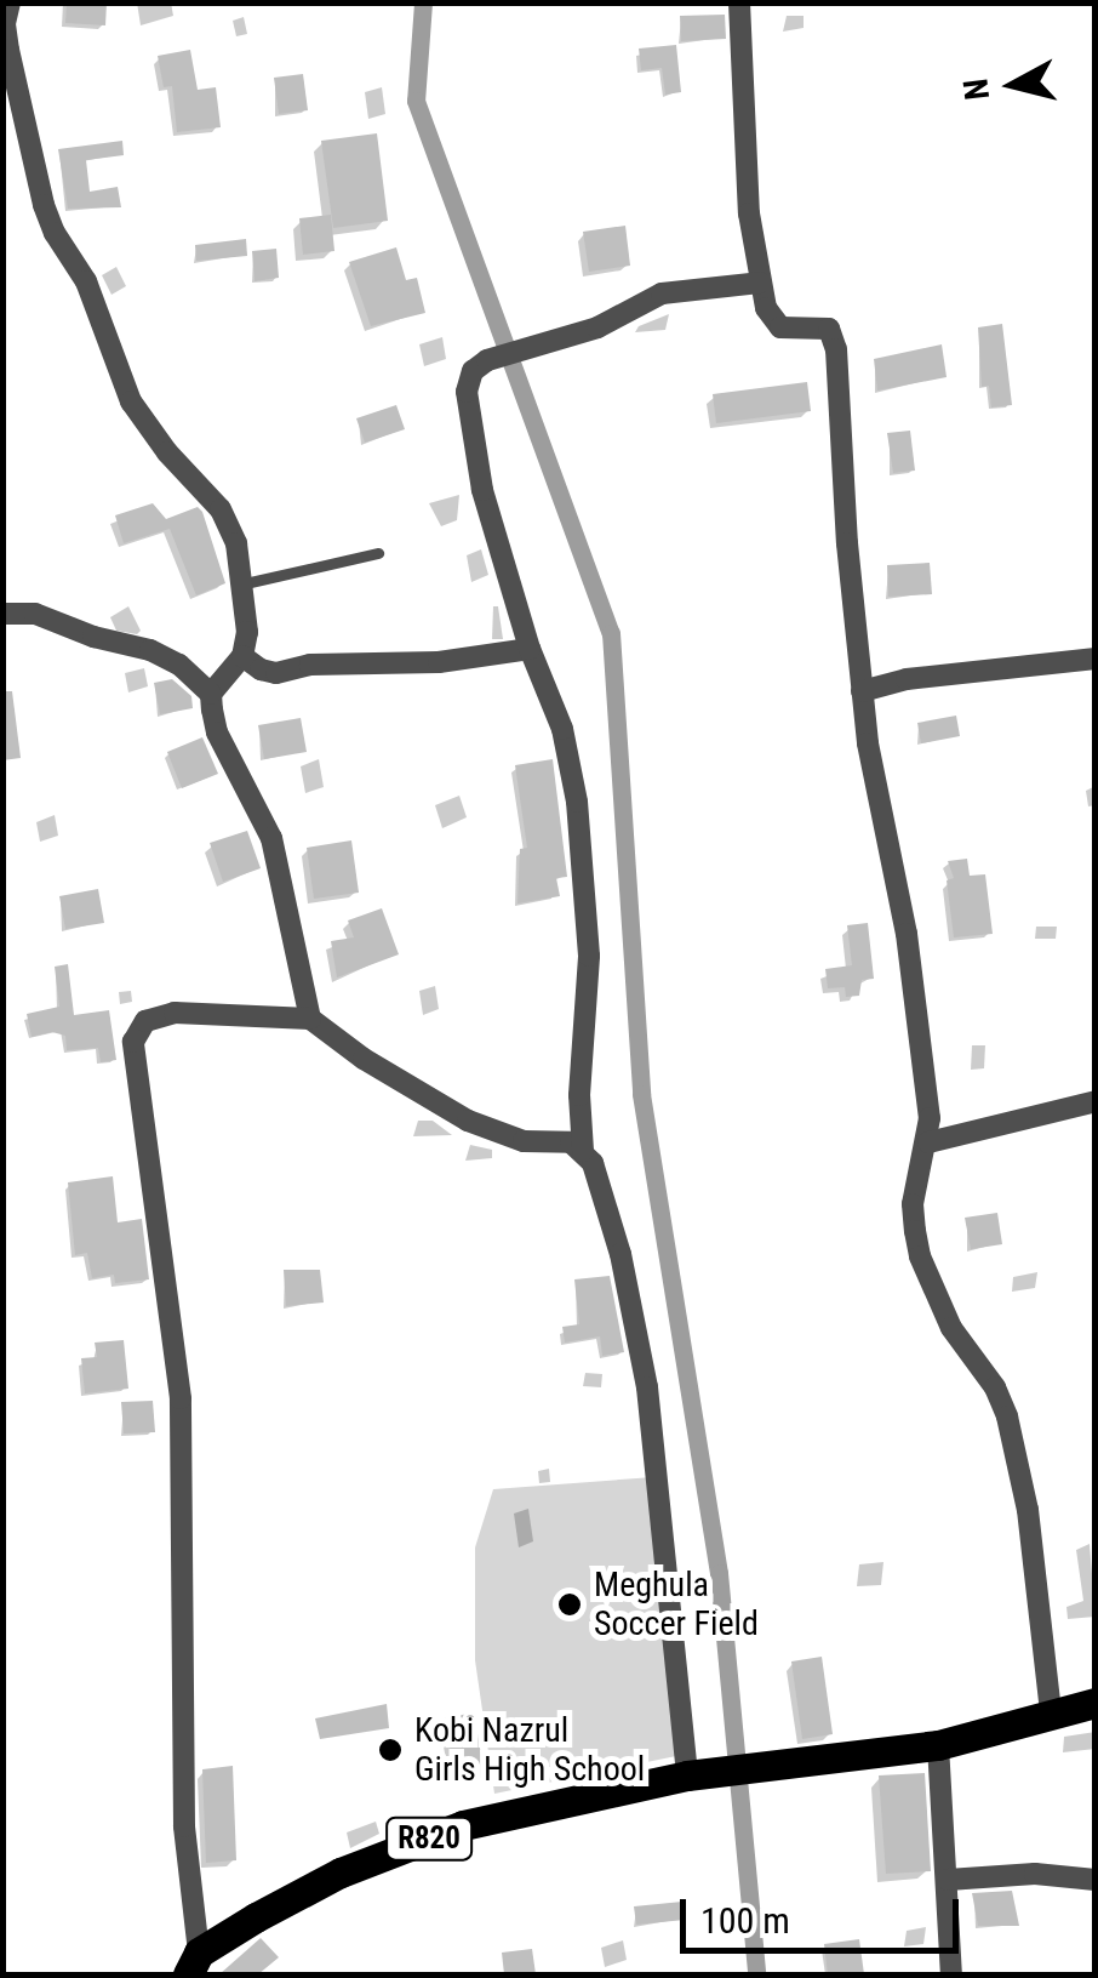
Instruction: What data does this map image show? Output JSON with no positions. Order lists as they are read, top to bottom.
{
  "streets": {
    "main road": ["R820"]
  },
  "places": ["Meghula Soccer Field", "Kobi Nazrul Girls High School"],
  "scale_bar": "100 m",
  "north": "left"
}
